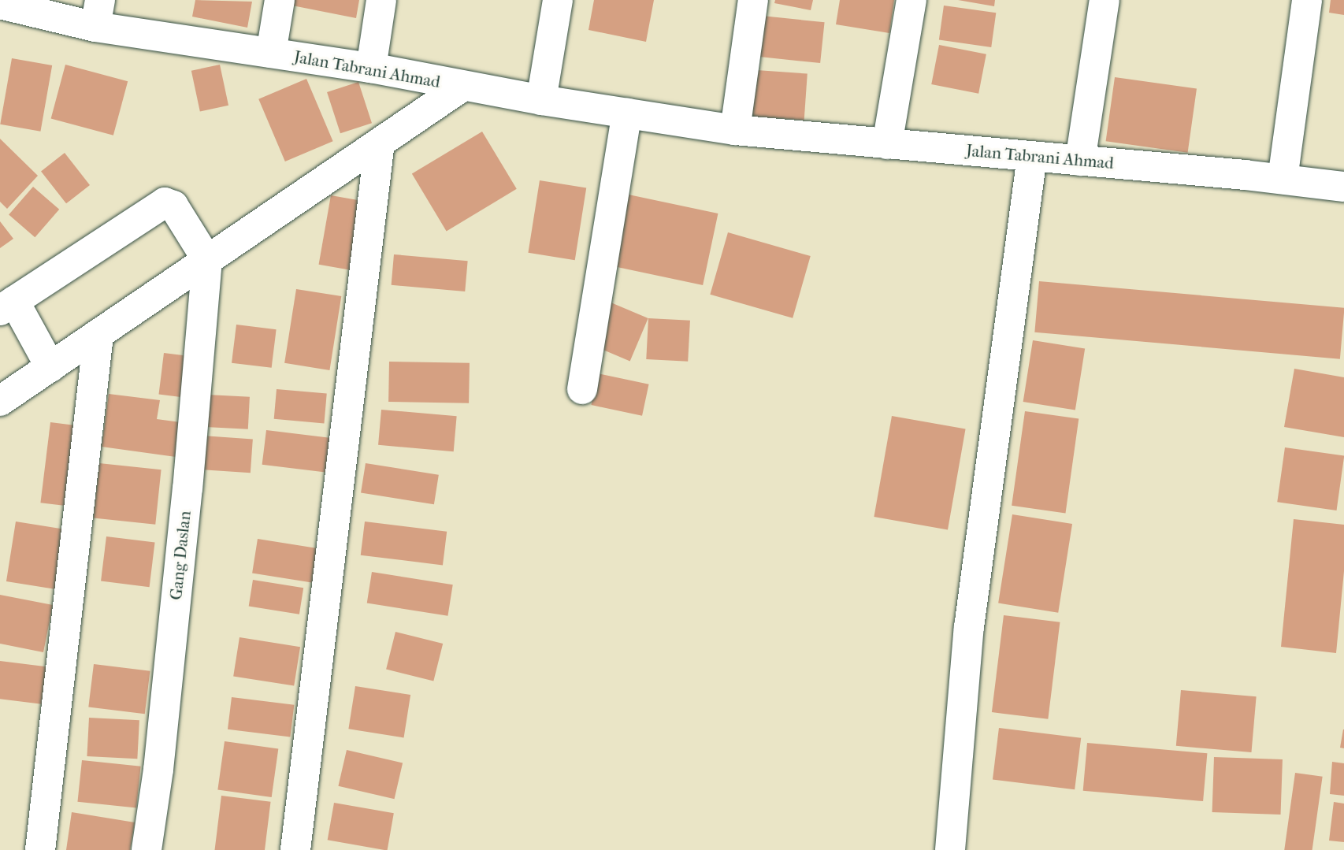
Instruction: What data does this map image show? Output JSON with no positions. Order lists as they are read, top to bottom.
{
  "streets": {
    "street": ["Jalan Tabrani Ahmad", "Gang Daslan"]
  }
}
